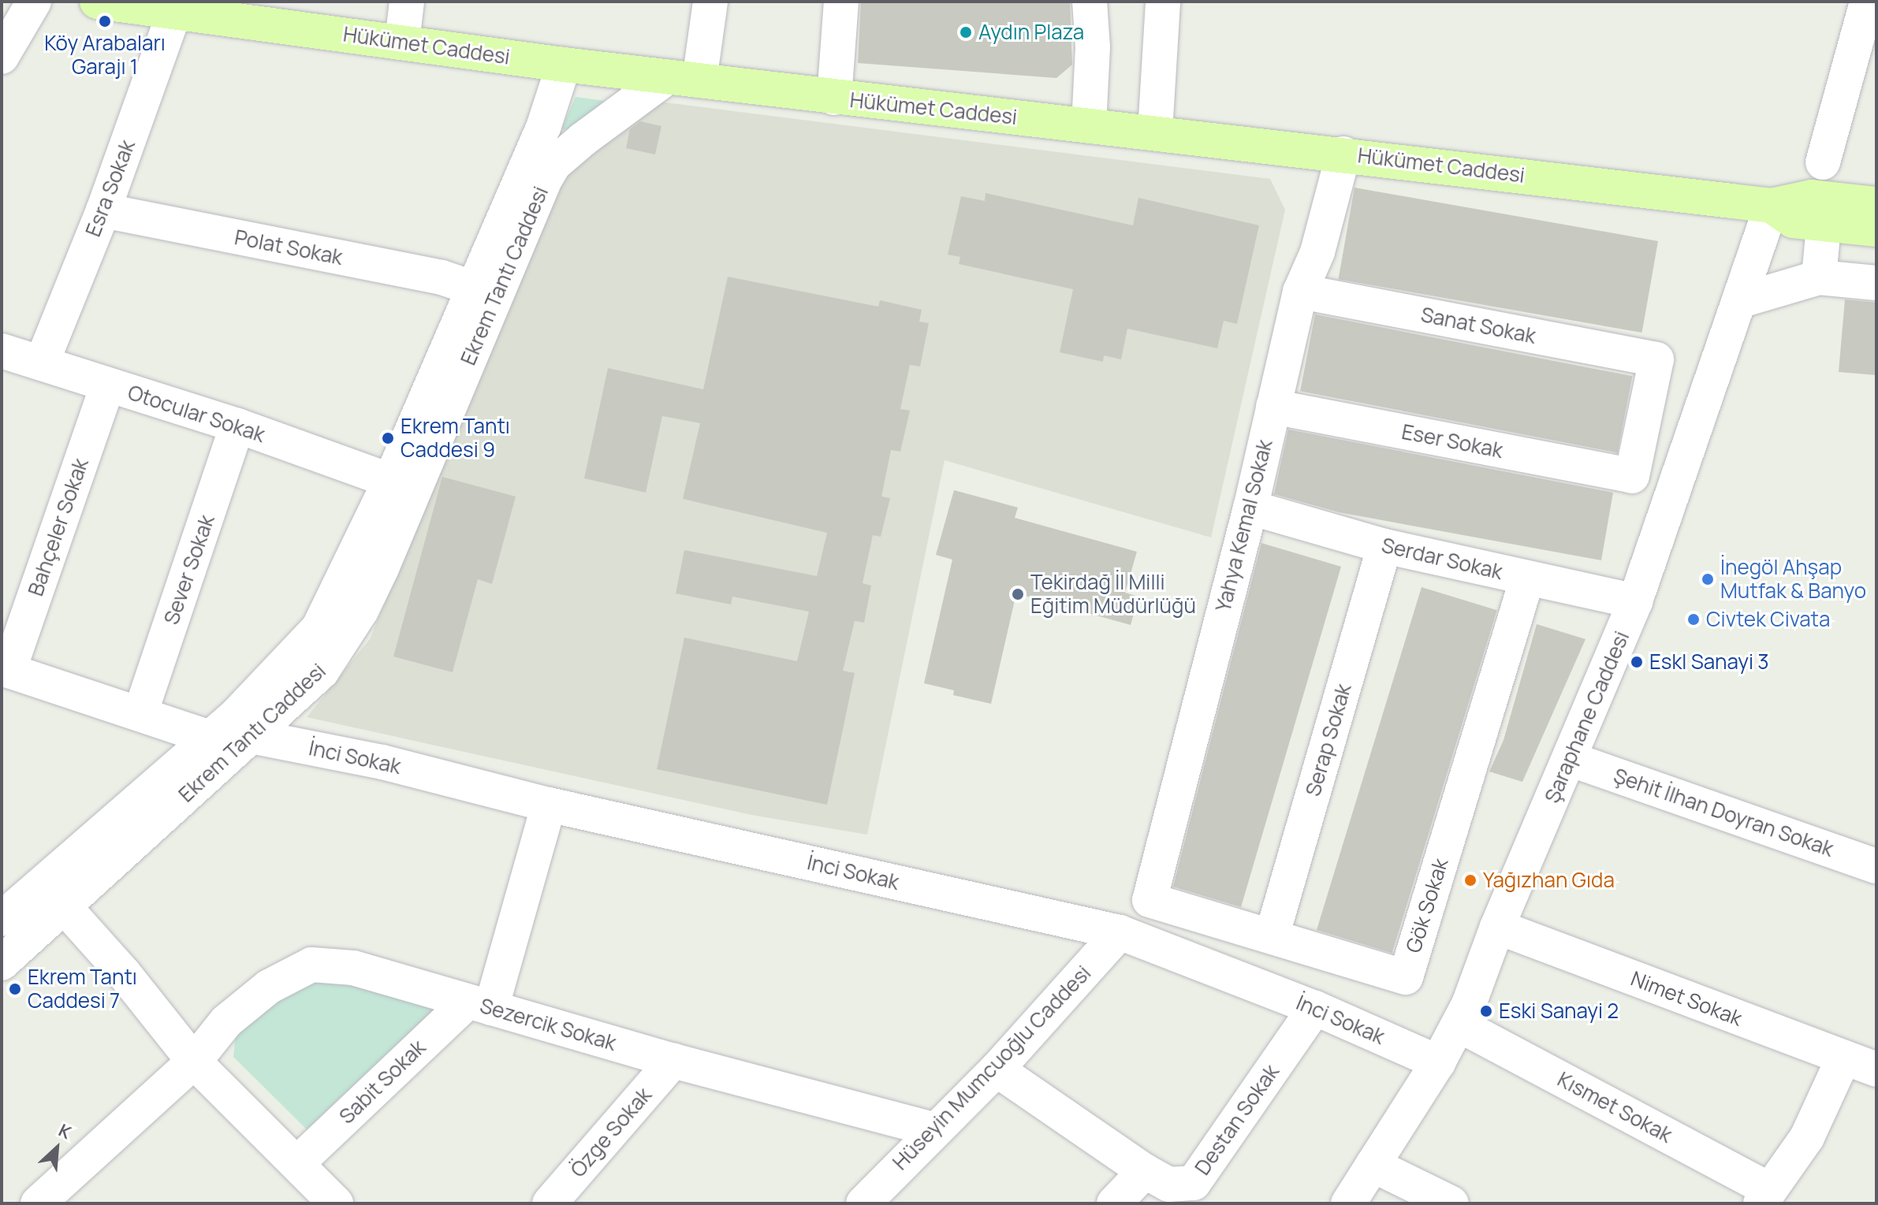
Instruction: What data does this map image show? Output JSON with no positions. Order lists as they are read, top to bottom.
{
  "streets": {
    "main road": ["Hükümet Caddesi"],
    "street": [
      "Esra Sokak",
      "Polat Sokak",
      "Ekrem Tantı Caddesi",
      "Sanat Sokak",
      "Otocular Sokak",
      "Eser Sokak",
      "Yahya Kemal Sokak",
      "Bahçeler Sokak",
      "Serdar Sokak",
      "Sever Sokak",
      "Şaraphane Caddesi",
      "Serap Sokak",
      "İnci Sokak",
      "Şehit İlhan Doyran Sokak",
      "Gök Sokak",
      "Nimet Sokak",
      "Sezercik Sokak",
      "Hüseyin Mumcuoğlu Caddesi",
      "Sabit Sokak",
      "Kısmet Sokak",
      "Destan Sokak",
      "Özge Sokak"
    ]
  },
  "crossings": [
    ["Hükümet Caddesi", "Esra Sokak"],
    ["Hükümet Caddesi", "Ekrem Tantı Caddesi"],
    ["Hükümet Caddesi", "Yahya Kemal Sokak"],
    ["Hükümet Caddesi", "Şaraphane Caddesi"],
    ["Esra Sokak", "Polat Sokak"],
    ["Esra Sokak", "Otocular Sokak"],
    ["Polat Sokak", "Ekrem Tantı Caddesi"],
    ["Ekrem Tantı Caddesi", "Otocular Sokak"],
    ["Ekrem Tantı Caddesi", "İnci Sokak"],
    ["Sanat Sokak", "Eser Sokak"],
    ["Sanat Sokak", "Yahya Kemal Sokak"],
    ["Otocular Sokak", "Bahçeler Sokak"],
    ["Otocular Sokak", "Sever Sokak"],
    ["Eser Sokak", "Yahya Kemal Sokak"],
    ["Yahya Kemal Sokak", "Serdar Sokak"],
    ["Yahya Kemal Sokak", "Gök Sokak"],
    ["Bahçeler Sokak", "İnci Sokak"],
    ["Serdar Sokak", "Şaraphane Caddesi"],
    ["Serdar Sokak", "Serap Sokak"],
    ["Serdar Sokak", "Gök Sokak"],
    ["Sever Sokak", "İnci Sokak"],
    ["Şaraphane Caddesi", "İnci Sokak"],
    ["Şaraphane Caddesi", "Şehit İlhan Doyran Sokak"],
    ["Şaraphane Caddesi", "Nimet Sokak"],
    ["Şaraphane Caddesi", "Kısmet Sokak"],
    ["Serap Sokak", "Gök Sokak"],
    ["İnci Sokak", "Hüseyin Mumcuoğlu Caddesi"],
    ["İnci Sokak", "Destan Sokak"],
    ["Sezercik Sokak", "Hüseyin Mumcuoğlu Caddesi"],
    ["Sezercik Sokak", "Sabit Sokak"],
    ["Sezercik Sokak", "Özge Sokak"]
  ],
  "places": [
    "Köy Arabaları Garajı 1",
    "Aydın Plaza",
    "Ekrem Tantı Caddesi 9",
    "İnegöl Ahşap Mutfak & Banyo",
    "Tekirdağ İl Milli Eğitim Müdürlüğü",
    "Civtek Civata",
    "Eskl Sanayi 3",
    "Yağızhan Gıda",
    "Ekrem Tantı Caddesi 7",
    "Eski Sanayi 2"
  ],
  "north": "top right"
}
